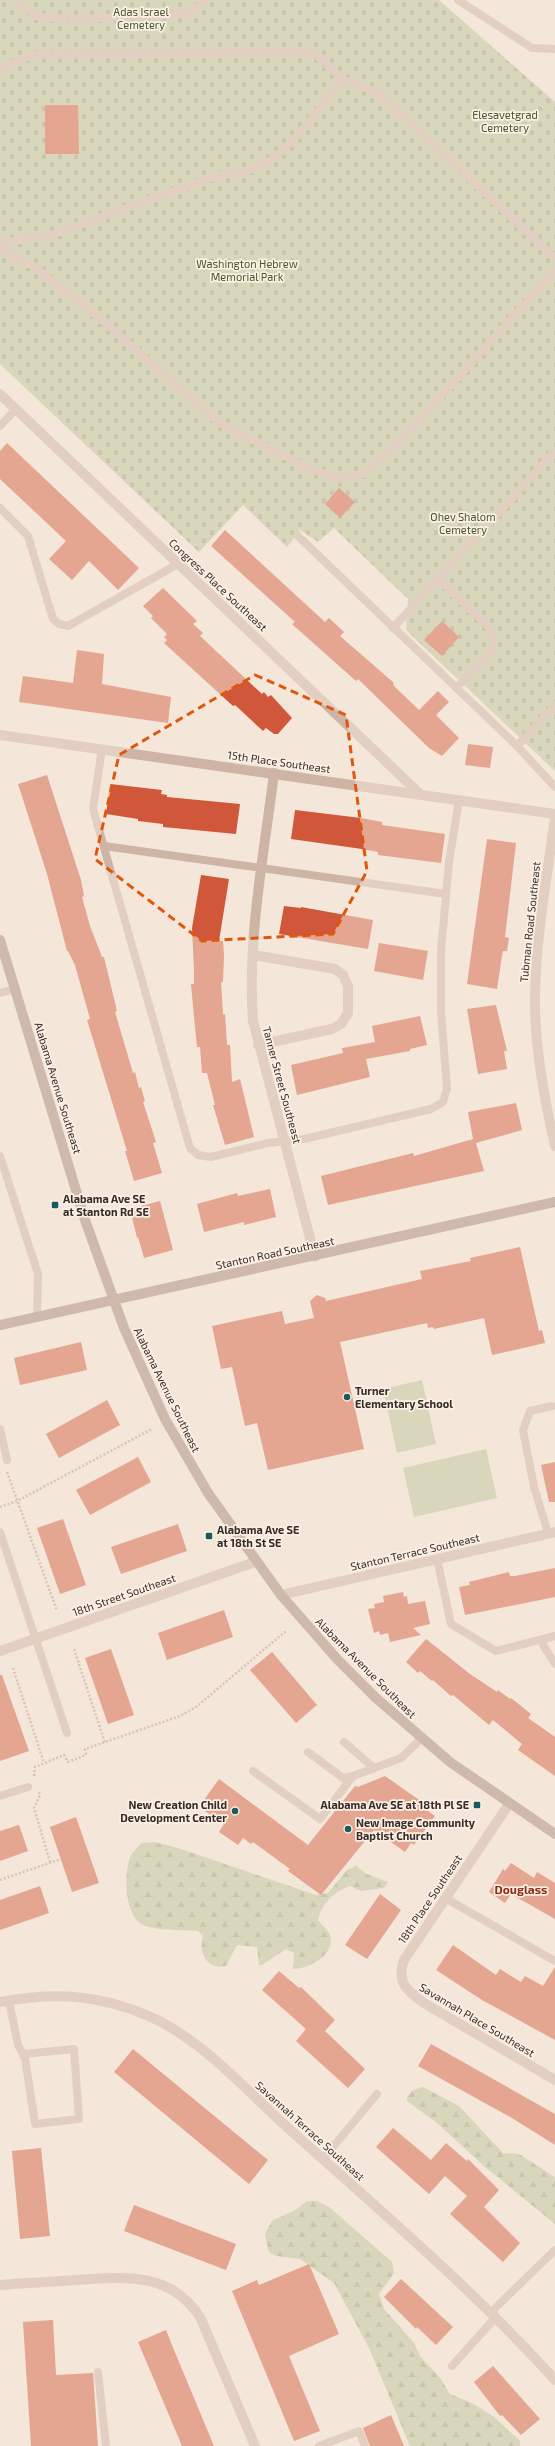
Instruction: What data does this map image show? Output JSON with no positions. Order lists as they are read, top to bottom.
{
  "streets": {
    "main road": ["Alabama Avenue Southeast", "Stanton Road Southeast"],
    "street": [
      "Congress Place Southeast",
      "15th Place Southeast",
      "Tubman Road Southeast",
      "Tanner Street Southeast",
      "Stanton Terrace Southeast",
      "18th Street Southeast",
      "18th Place Southeast",
      "Savannah Place Southeast",
      "Savannah Terrace Southeast"
    ]
  },
  "crossings": [
    ["Congress Place Southeast", "15th Place Southeast"],
    ["15th Place Southeast", "Tanner Street Southeast"],
    ["Tanner Street Southeast", "Stanton Road Southeast"],
    ["Alabama Avenue Southeast", "Stanton Road Southeast"],
    ["Alabama Avenue Southeast", "Stanton Terrace Southeast"],
    ["Alabama Avenue Southeast", "18th Street Southeast"],
    ["Alabama Avenue Southeast", "18th Place Southeast"],
    ["18th Place Southeast", "Savannah Place Southeast"]
  ],
  "districts": ["Douglass"],
  "parks": [
    "Adas Israel Cemetery",
    "Elesavetgrad Cemetery",
    "Washington Hebrew Memorial Park",
    "Ohev Shalom Cemetery"
  ],
  "places": {
    "transit": ["Alabama Ave SE at Stanton Rd SE", "Alabama Ave SE at 18th St SE", "Alabama Ave SE at 18th Pl SE"],
    "other": ["Turner Elementary School", "New Creation Child Development Center", "New Image Community Baptist Church"]
  }
}
